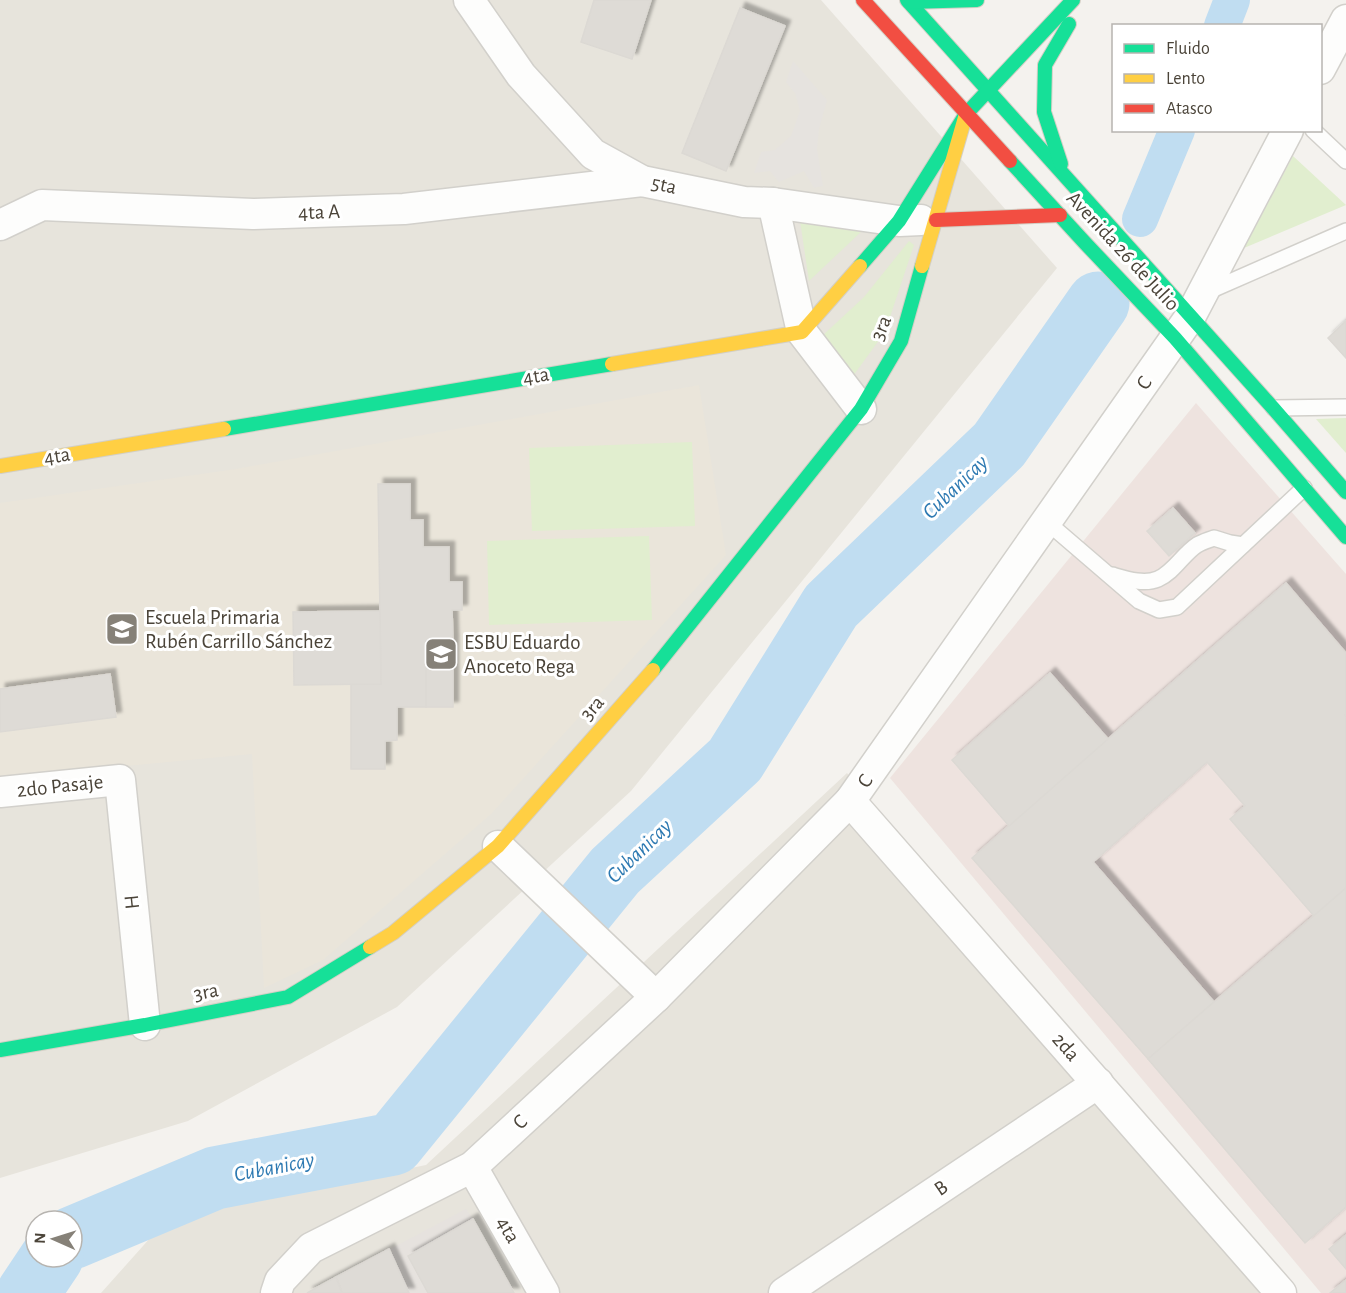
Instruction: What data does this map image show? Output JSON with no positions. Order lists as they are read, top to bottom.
{
  "streets": {
    "street": [
      "5ta",
      "4ta A",
      "Avenida 26 de Julio",
      "3ra",
      "4ta",
      "C",
      "2do Pasaje",
      "H",
      "2da",
      "B"
    ]
  },
  "crossings": [
    ["5ta", "4ta A"],
    ["5ta", "3ra"],
    ["Avenida 26 de Julio", "3ra"],
    ["Avenida 26 de Julio", "C"],
    ["3ra", "H"],
    ["4ta", "C"],
    ["C", "2da"],
    ["2do Pasaje", "H"],
    ["2da", "B"]
  ],
  "water": ["Cubanicay"],
  "places": {
    "school or university": ["Escuela Primaria Rubén Carrillo Sánchez", "ESBU Eduardo Anoceto Rega"]
  },
  "legend": ["Fluido", "Lento", "Atasco"],
  "north": "left"
}
